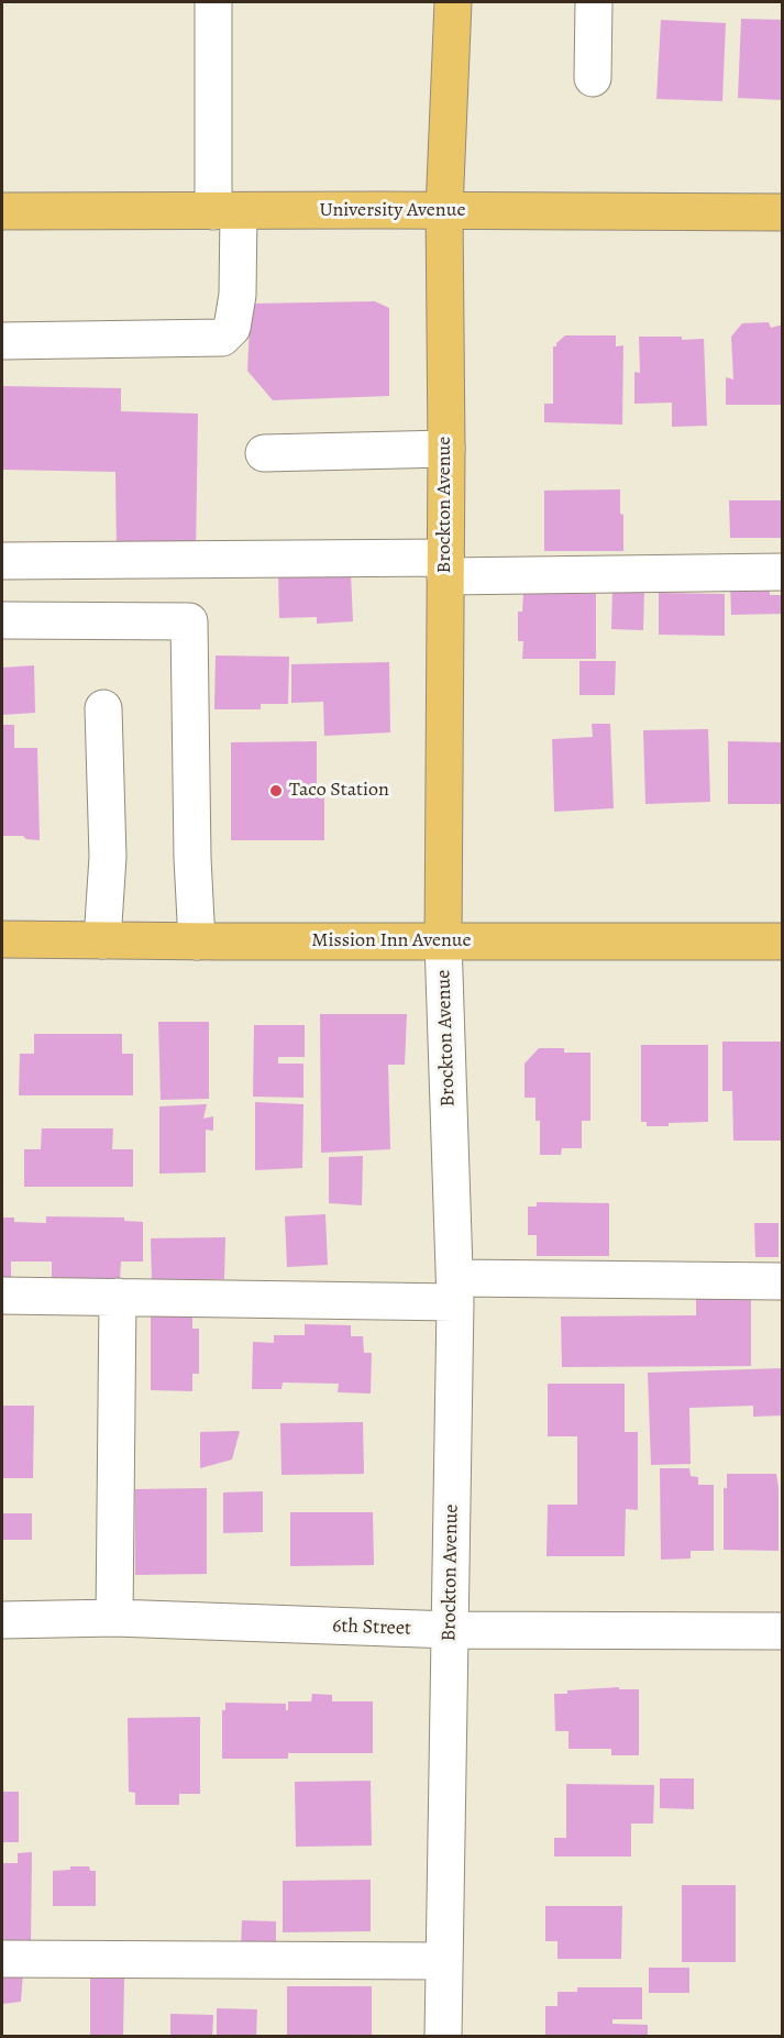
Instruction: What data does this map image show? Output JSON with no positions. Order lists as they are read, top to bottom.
{
  "streets": {
    "main road": ["University Avenue", "Brockton Avenue", "Mission Inn Avenue"],
    "street": ["6th Street"]
  },
  "crossings": [
    ["University Avenue", "Brockton Avenue"],
    ["Brockton Avenue", "Mission Inn Avenue"],
    ["Brockton Avenue", "6th Street"]
  ],
  "places": ["Taco Station"]
}
